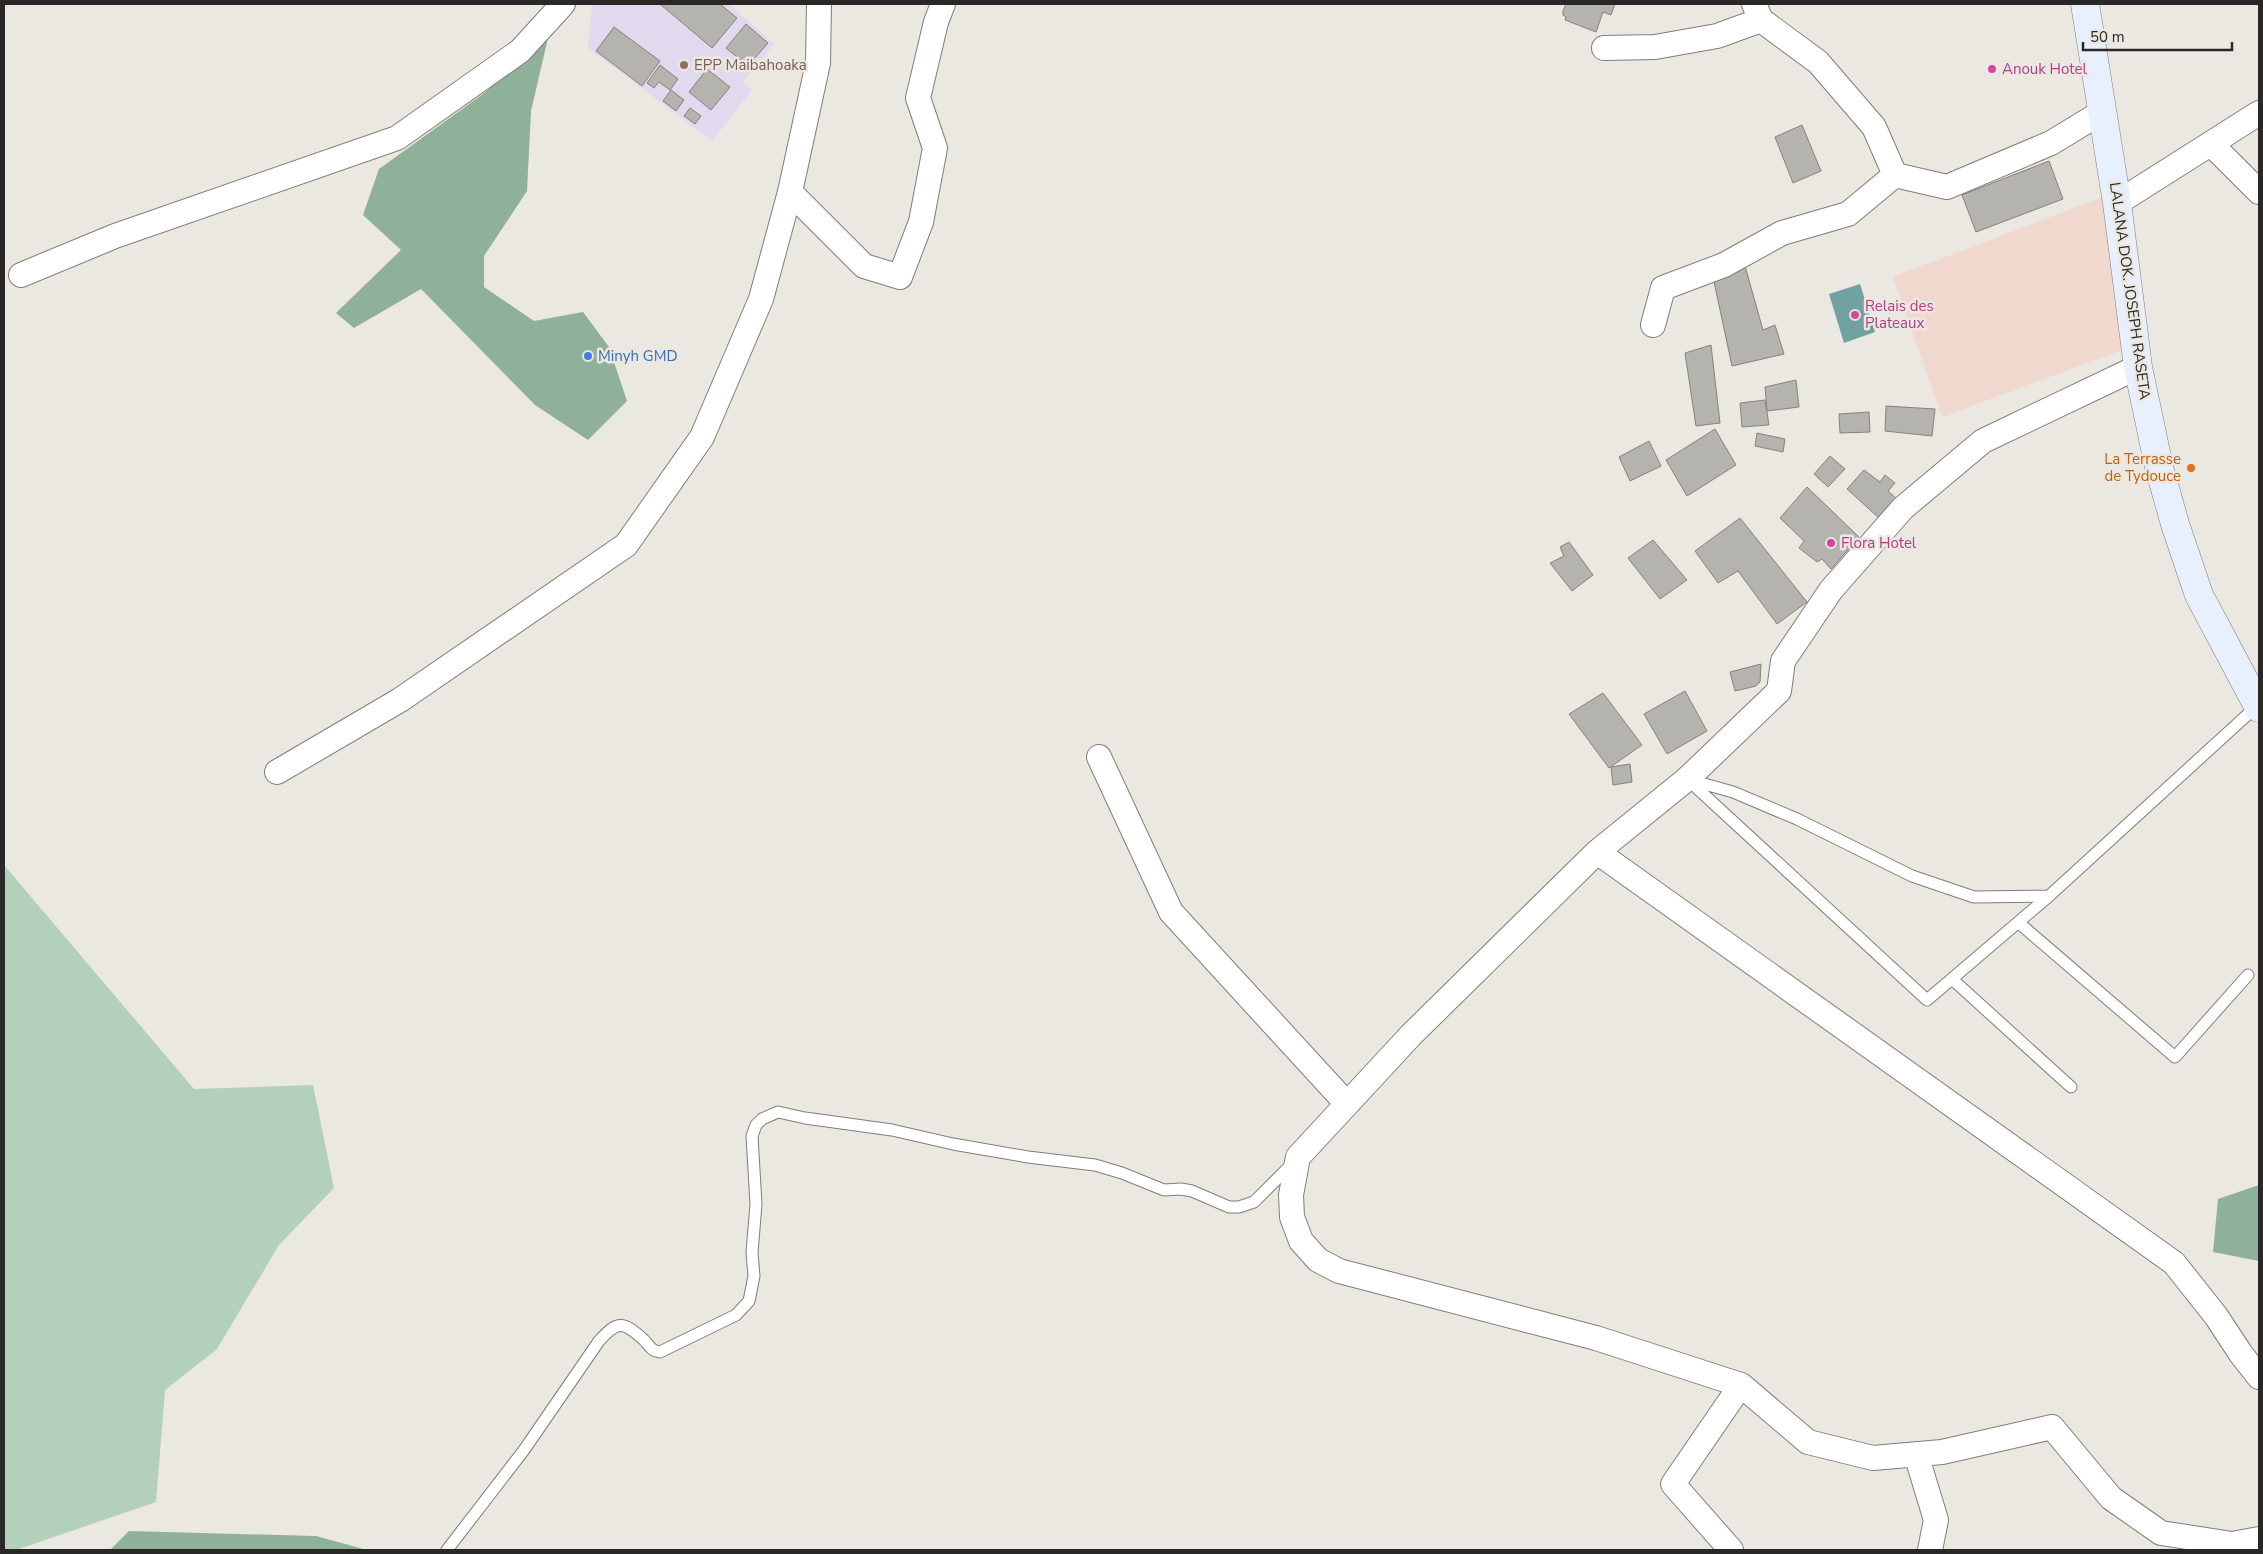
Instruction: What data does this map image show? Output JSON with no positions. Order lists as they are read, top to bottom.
{
  "streets": {
    "main road": ["LALANA DOK. JOSEPH RASETA"]
  },
  "places": [
    "EPP Maibahoaka",
    "Anouk Hotel",
    "Relais des Plateaux",
    "Minyh GMD",
    "La Terrasse de Tydouce",
    "Flora Hotel"
  ],
  "scale_bar": "50 m"
}
